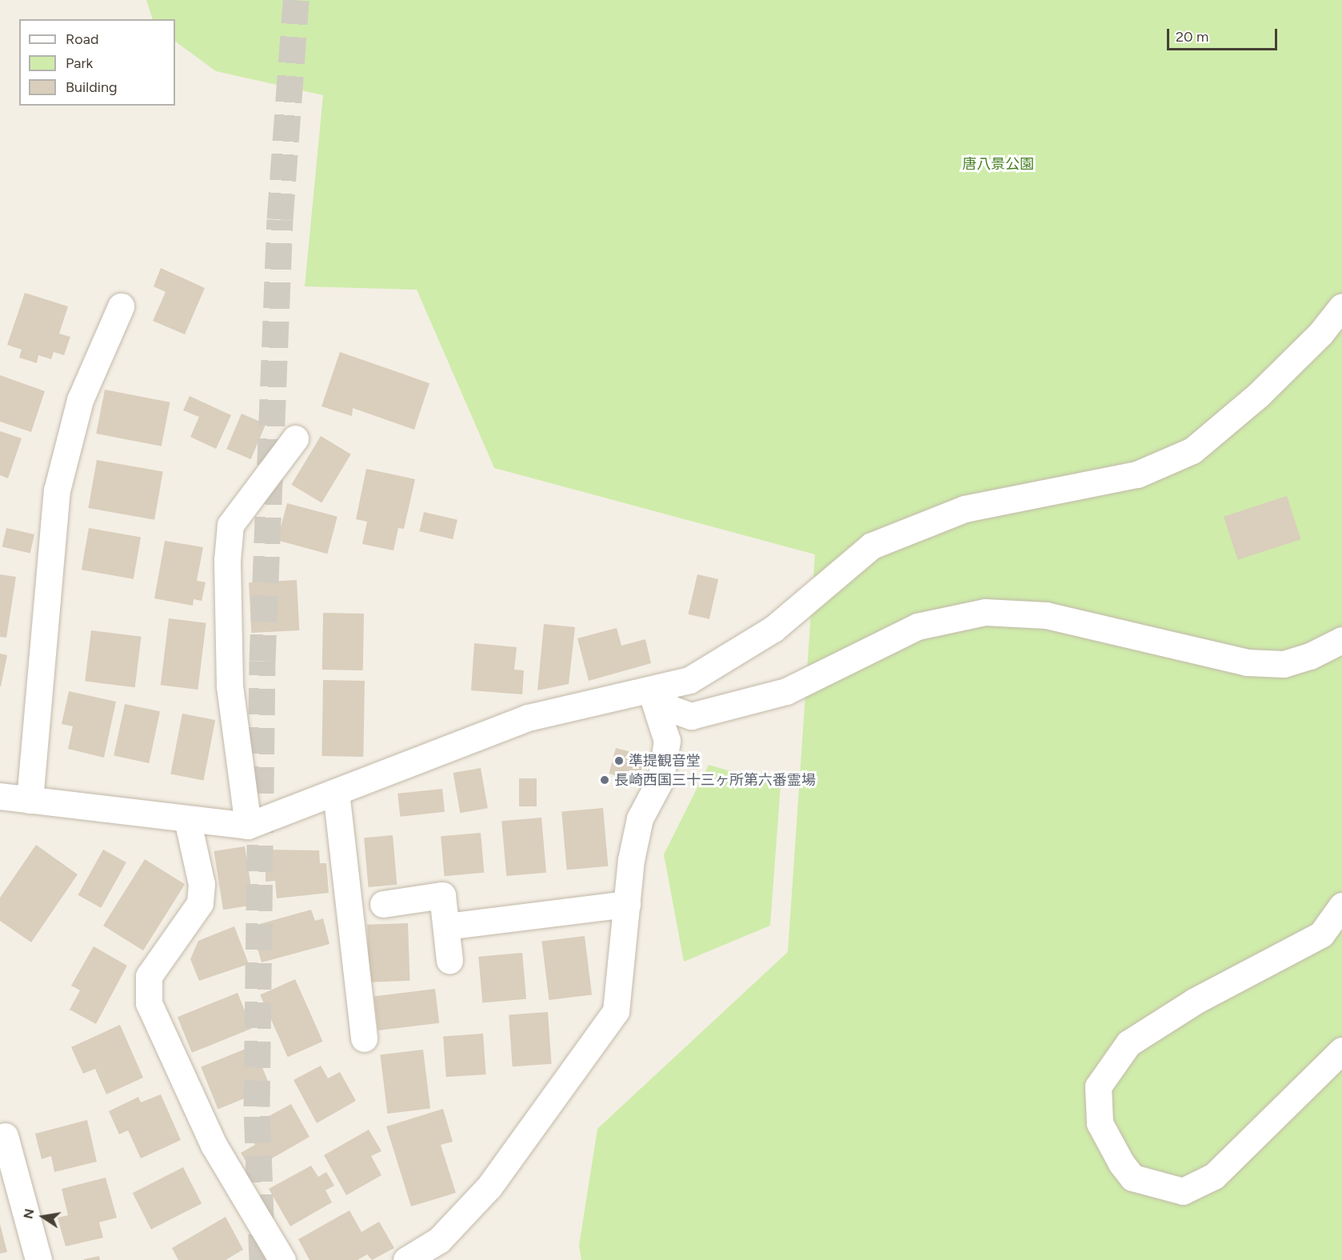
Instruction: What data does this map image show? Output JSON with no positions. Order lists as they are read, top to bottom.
{
  "parks": ["唐八景公園"],
  "places": ["準提観音堂", "長崎西国三十三ヶ所第六番霊場"],
  "legend": ["Road", "Park", "Building"],
  "scale_bar": "20 m",
  "north": "left"
}
